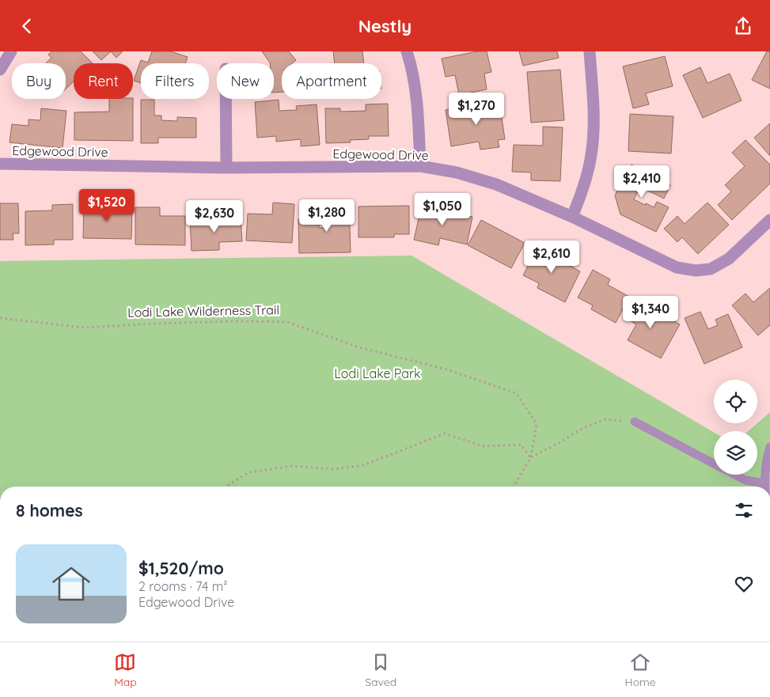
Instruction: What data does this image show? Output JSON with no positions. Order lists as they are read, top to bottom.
{
  "streets": {
    "street": ["Edgewood Drive"],
    "path": ["Lodi Lake Wilderness Trail"]
  },
  "parks": ["Lodi Lake Park"],
  "page": {
    "header": "Nestly",
    "chip": [
      "Buy",
      "Rent",
      "Filters",
      "New",
      "Apartment"
    ],
    "price": [
      "$1,270",
      "$2,410",
      "$1,520",
      "$1,050",
      "$1,280",
      "$2,630",
      "$2,610",
      "$1,340"
    ],
    "heading": "8 homes",
    "list": [
      {
        "name": "$1,520/mo",
        "note": "2 rooms · 74 m² · Edgewood Drive"
      }
    ],
    "tabs": ["Map", "Saved", "Home"]
  }
}
